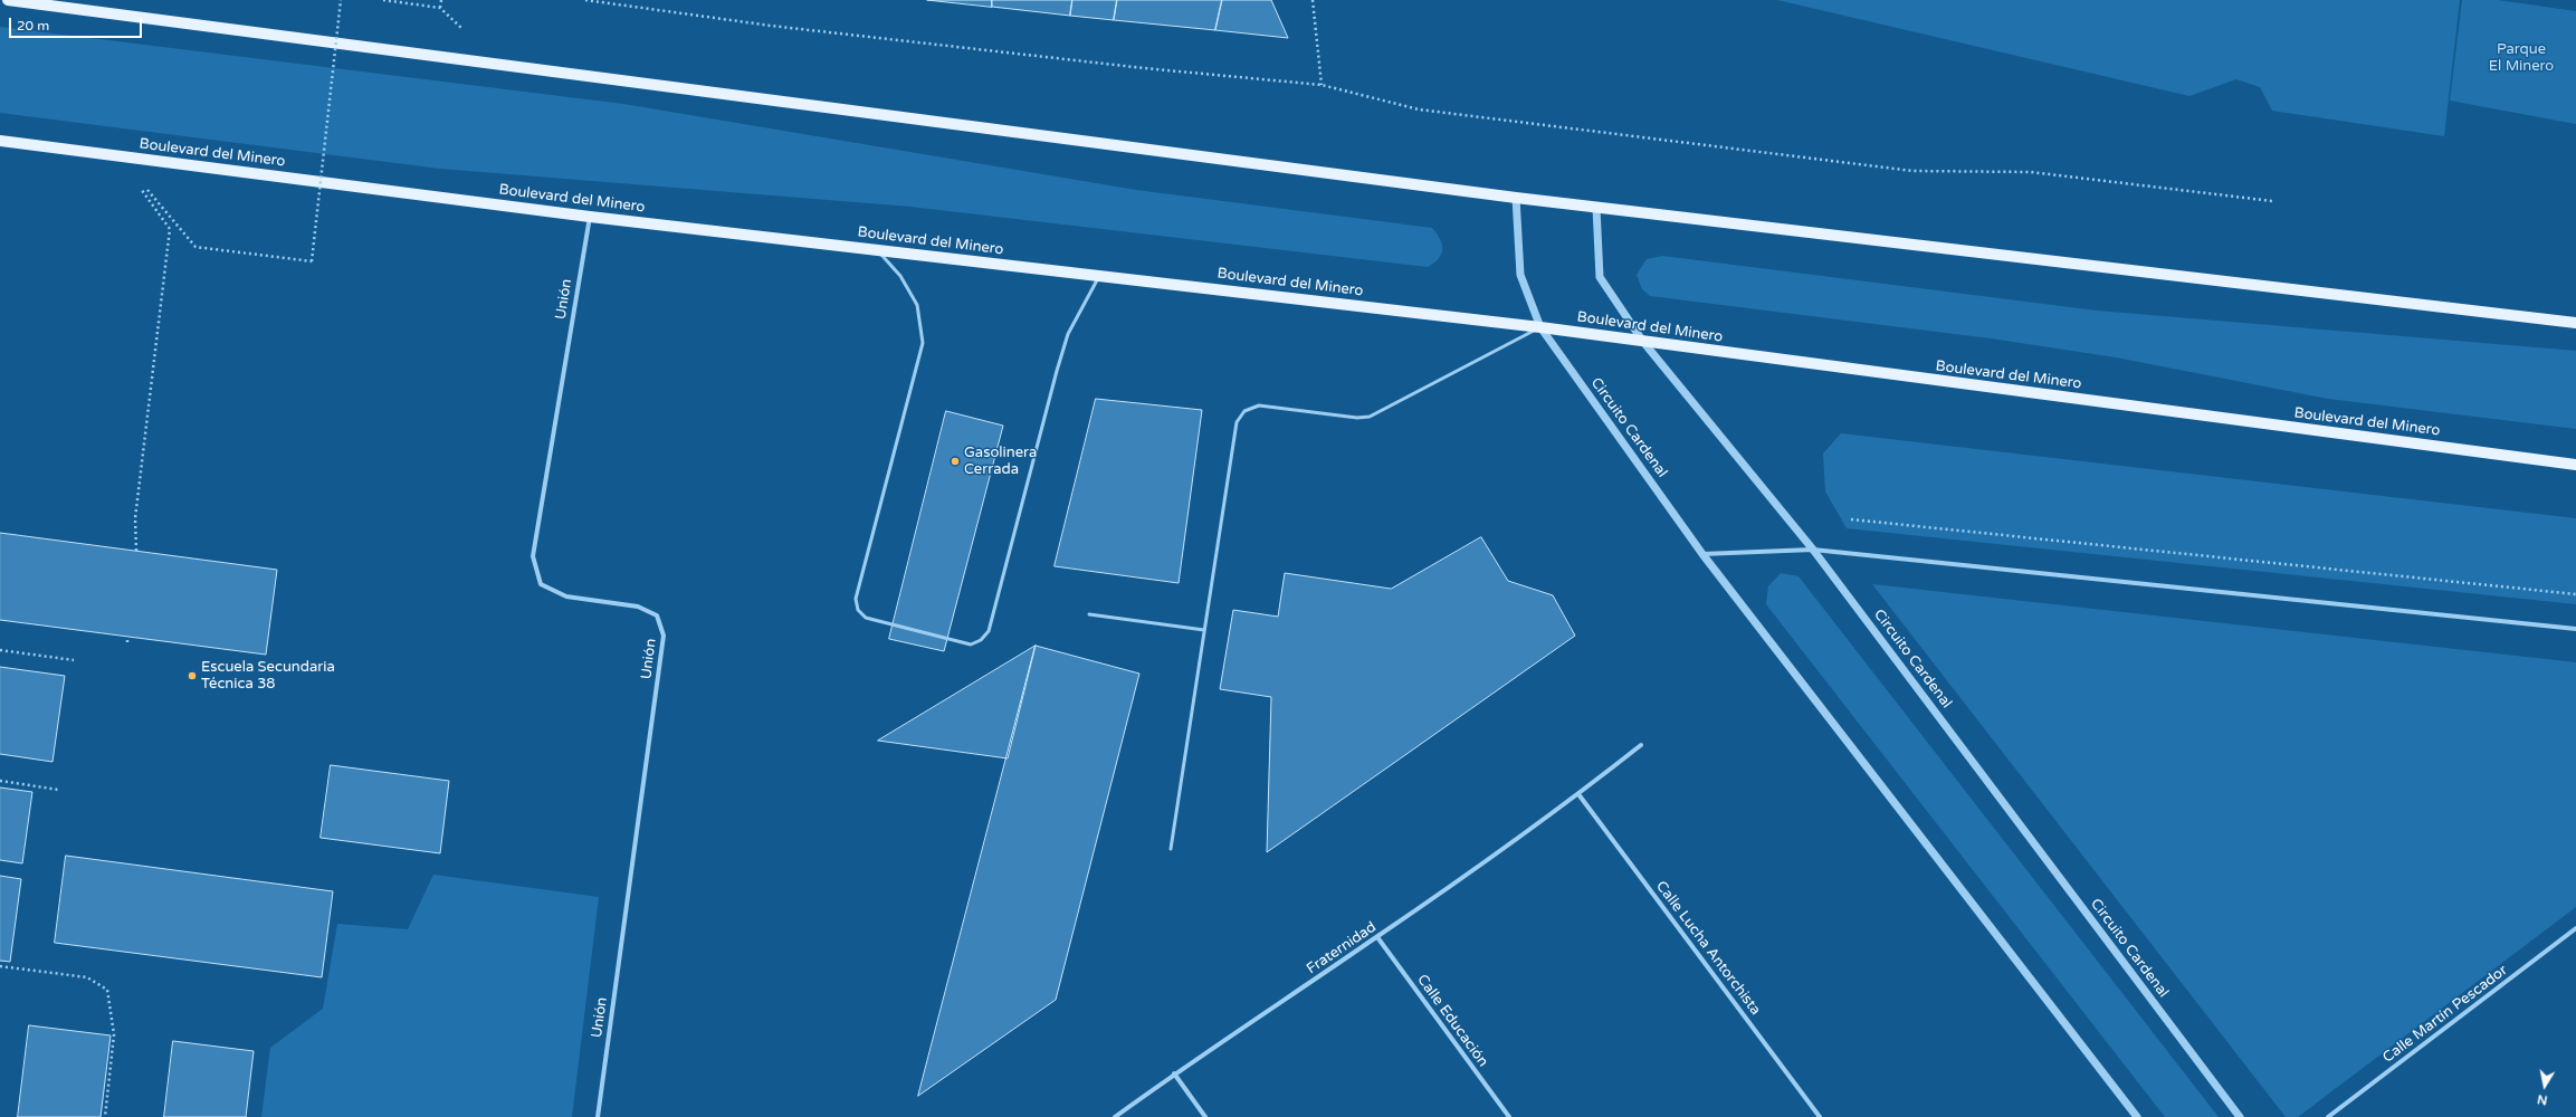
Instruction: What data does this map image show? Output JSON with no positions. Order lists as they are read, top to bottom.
{
  "streets": {
    "main road": ["Boulevard del Minero"],
    "street": [
      "Unión",
      "Circuito Cardenal",
      "Fraternidad",
      "Calle Lucha Antorchista",
      "Calle Martín Pescador",
      "Calle Educación"
    ]
  },
  "crossings": [
    ["Boulevard del Minero", "Unión"],
    ["Boulevard del Minero", "Circuito Cardenal"],
    ["Fraternidad", "Calle Lucha Antorchista"],
    ["Fraternidad", "Calle Educación"]
  ],
  "parks": ["Parque El Minero"],
  "places": ["Gasolinera Cerrada", "Escuela Secundaria Técnica 38"],
  "scale_bar": "20 m",
  "north": "bottom"
}
